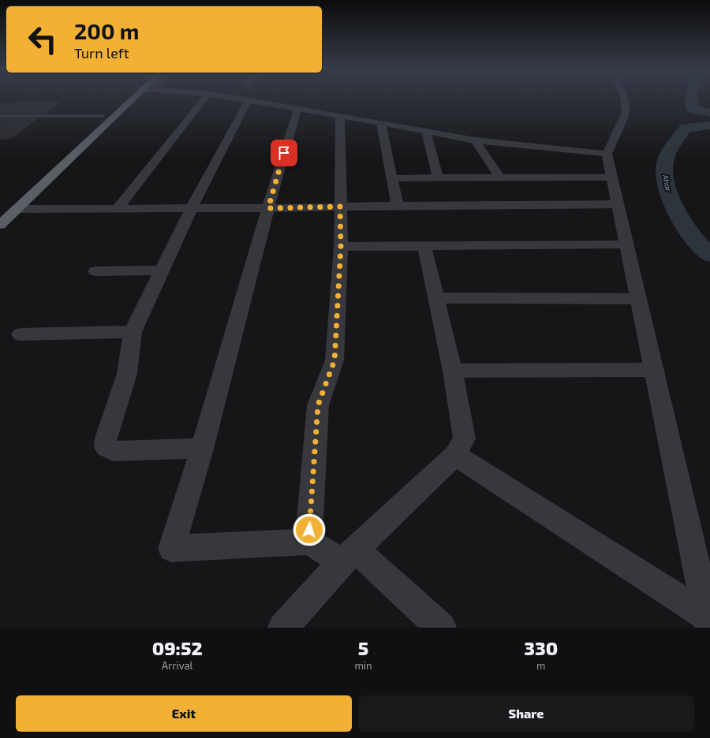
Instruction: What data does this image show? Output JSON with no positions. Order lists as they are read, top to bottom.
{
  "water": ["Ahar"],
  "page": {
    "turn": ["200 m", "Turn left"],
    "eta": [
      "09:52",
      "Arrival",
      "5",
      "min",
      "330",
      "m"
    ],
    "buttons": ["Exit", "Share"]
  }
}
